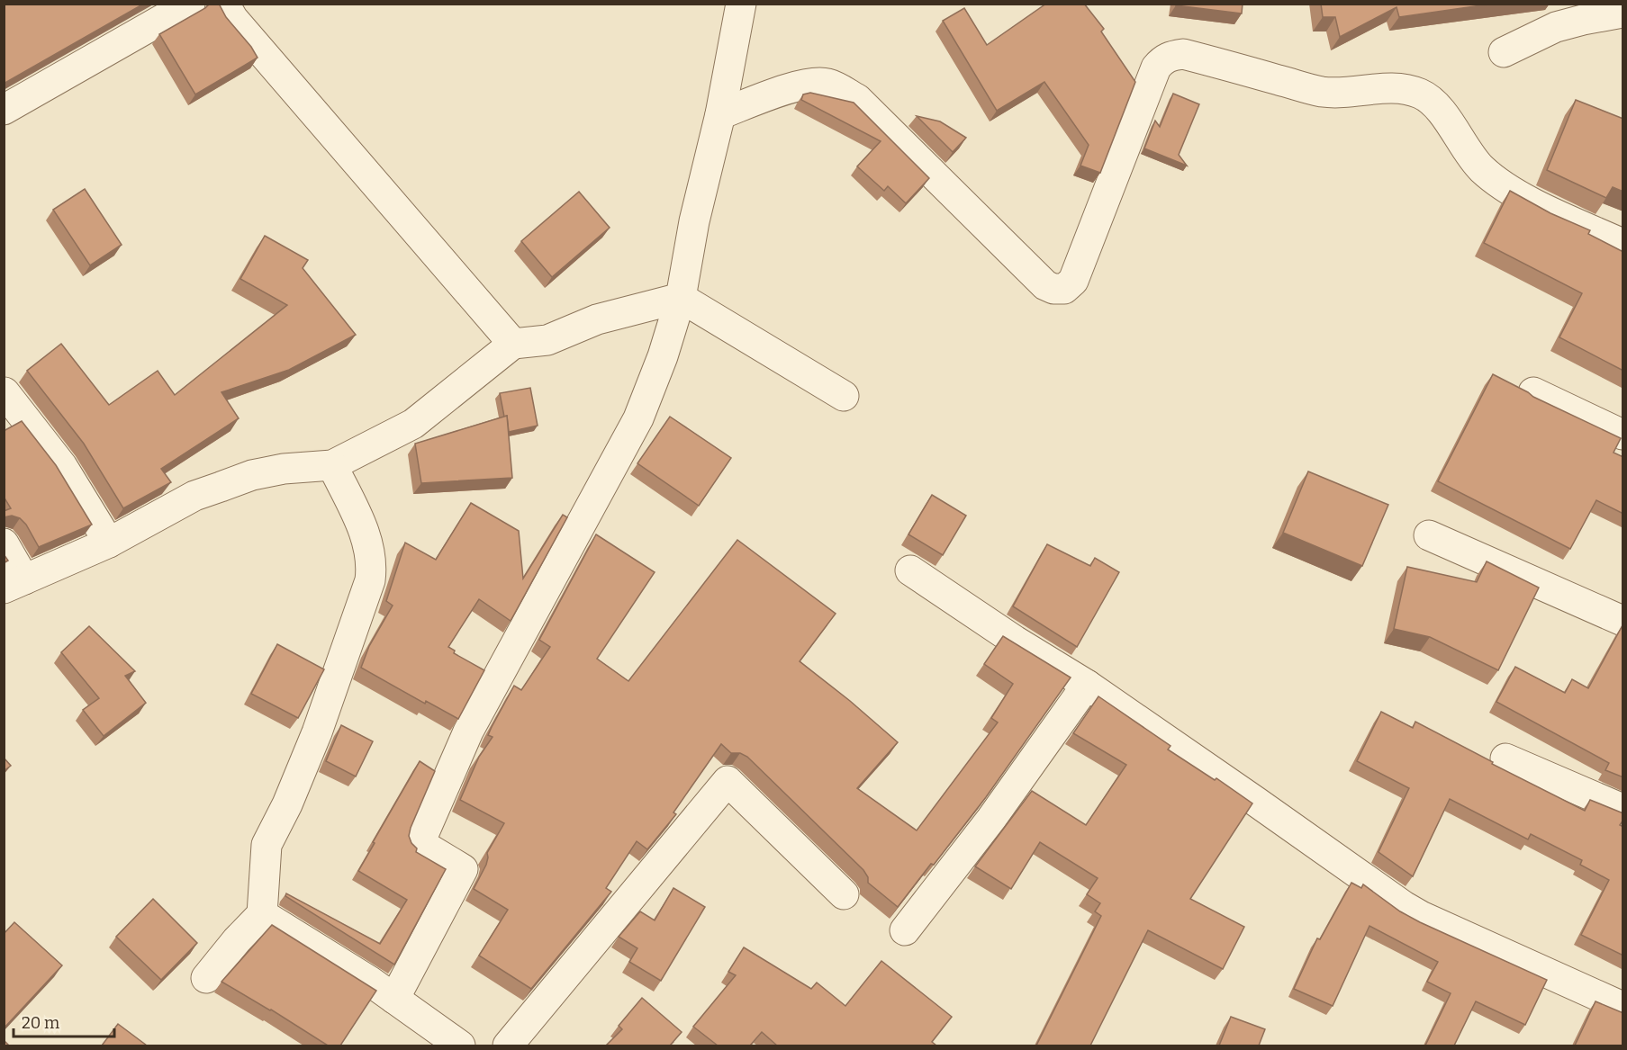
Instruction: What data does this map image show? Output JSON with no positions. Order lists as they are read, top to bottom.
{
  "scale_bar": "20 m"
}
